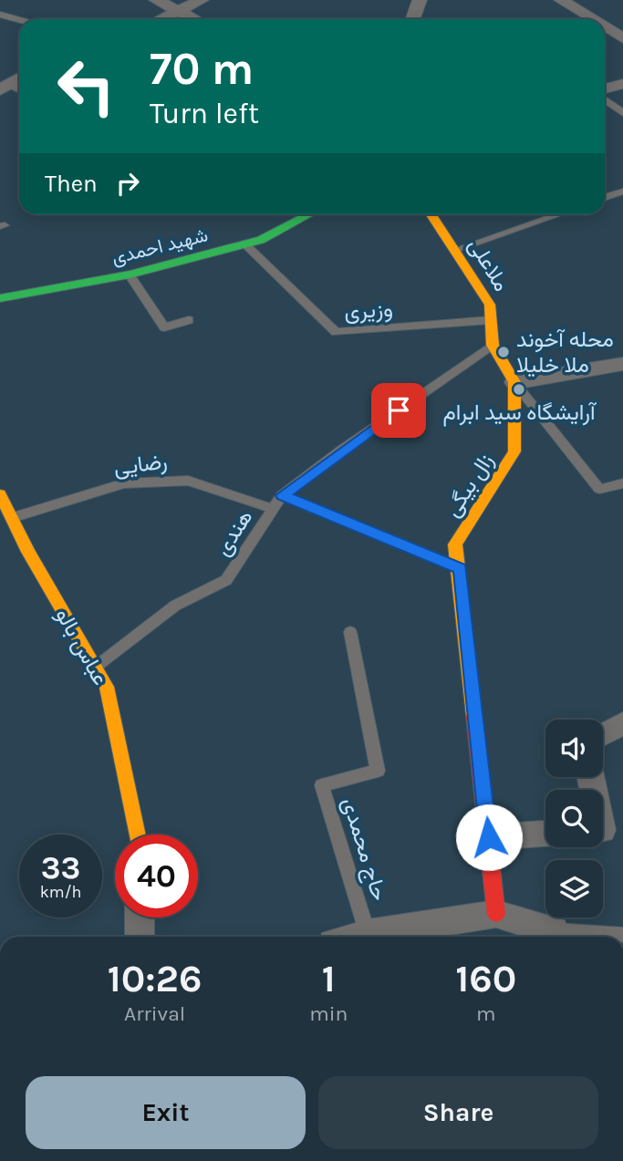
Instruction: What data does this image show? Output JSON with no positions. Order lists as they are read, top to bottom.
{
  "streets": {
    "street": [
      "شهید احمدی",
      "ملاعلی",
      "زال بیگی",
      "عباس بالو"
    ],
    "lane": [
      "وزیری",
      "رضایی",
      "هندی",
      "حاج محمدی"
    ]
  },
  "crossings": [
    ["شهید احمدی", "وزیری"],
    ["ملاعلی", "وزیری"],
    ["ملاعلی", "زال بیگی"],
    ["ملاعلی", "هندی"],
    ["رضایی", "هندی"],
    ["رضایی", "عباس بالو"],
    ["هندی", "عباس بالو"]
  ],
  "places": ["محله آخوند ملا خلیلا", "آرایشگاه سید ابرام"],
  "page": {
    "turn": ["70 m", "Turn left"],
    "then": "Then",
    "speed": "33 km/h",
    "limit": "40",
    "eta": [
      "10:26",
      "Arrival",
      "1",
      "min",
      "160",
      "m"
    ],
    "buttons": ["Exit", "Share"]
  }
}
